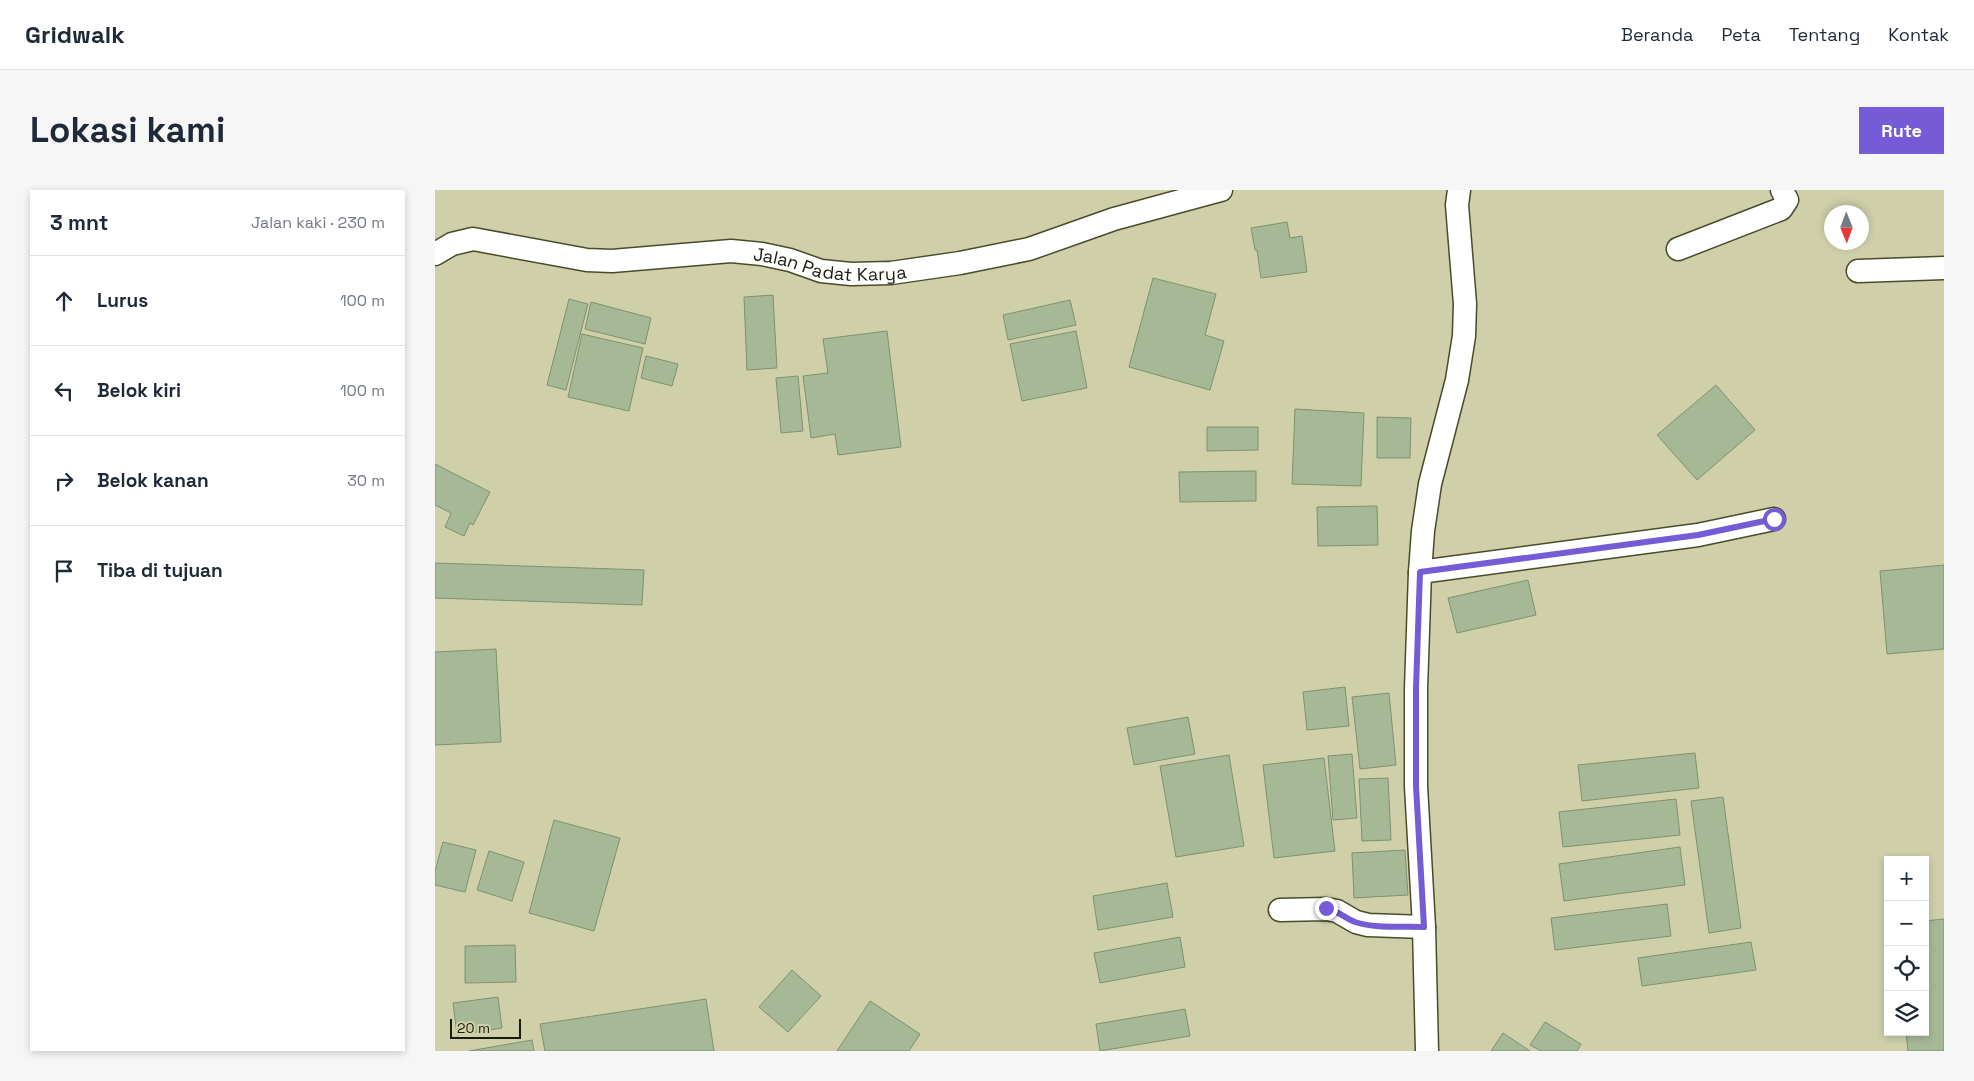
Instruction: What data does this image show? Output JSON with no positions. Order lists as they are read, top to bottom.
{
  "streets": {
    "street": ["Jalan Padat Karya"]
  },
  "scale_bar": "20 m",
  "north": "bottom",
  "page": {
    "header": "Gridwalk",
    "nav": [
      "Beranda",
      "Peta",
      "Tentang",
      "Kontak"
    ],
    "buttons": "Rute",
    "title": "Lokasi kami",
    "heading": ["3 mnt", "Jalan kaki · 230 m"],
    "list": [
      ["Lurus", "100 m"],
      ["Belok kiri", "100 m"],
      ["Belok kanan", "30 m"],
      "Tiba di tujuan"
    ],
    "map_buttons": ["+", "−"],
    "scale": "20 m"
  }
}
